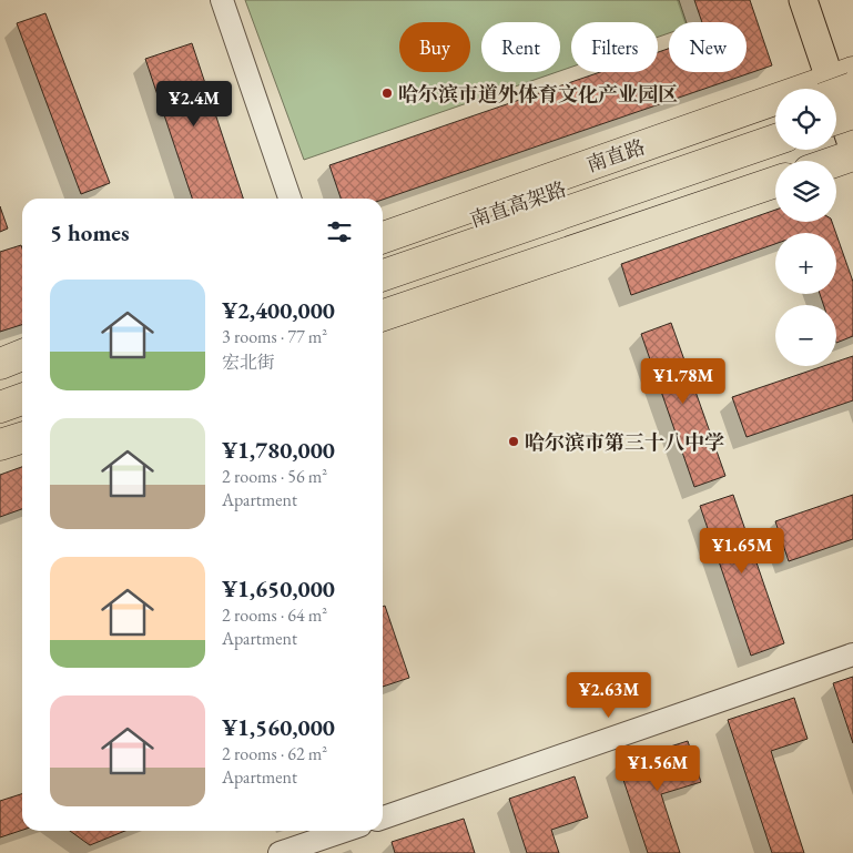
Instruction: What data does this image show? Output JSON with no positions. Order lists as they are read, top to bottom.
{
  "streets": {
    "highway": ["南直路", "南直高架路"]
  },
  "places": ["哈尔滨市道外体育文化产业园区", "哈尔滨市第三十八中学"],
  "page": {
    "chip": [
      "Buy",
      "Rent",
      "Filters",
      "New"
    ],
    "price": [
      "¥2.4M",
      "¥1.78M",
      "¥1.65M",
      "¥2.63M",
      "¥1.56M"
    ],
    "map_buttons": ["+", "−"],
    "heading": "5 homes",
    "list": [
      {
        "name": "¥2,400,000",
        "note": "3 rooms · 77 m² · 宏北街"
      },
      {
        "name": "¥1,780,000",
        "note": "2 rooms · 56 m² · Apartment"
      },
      {
        "name": "¥1,650,000",
        "note": "2 rooms · 64 m² · Apartment"
      },
      {
        "name": "¥1,560,000",
        "note": "2 rooms · 62 m² · Apartment"
      }
    ]
  }
}
